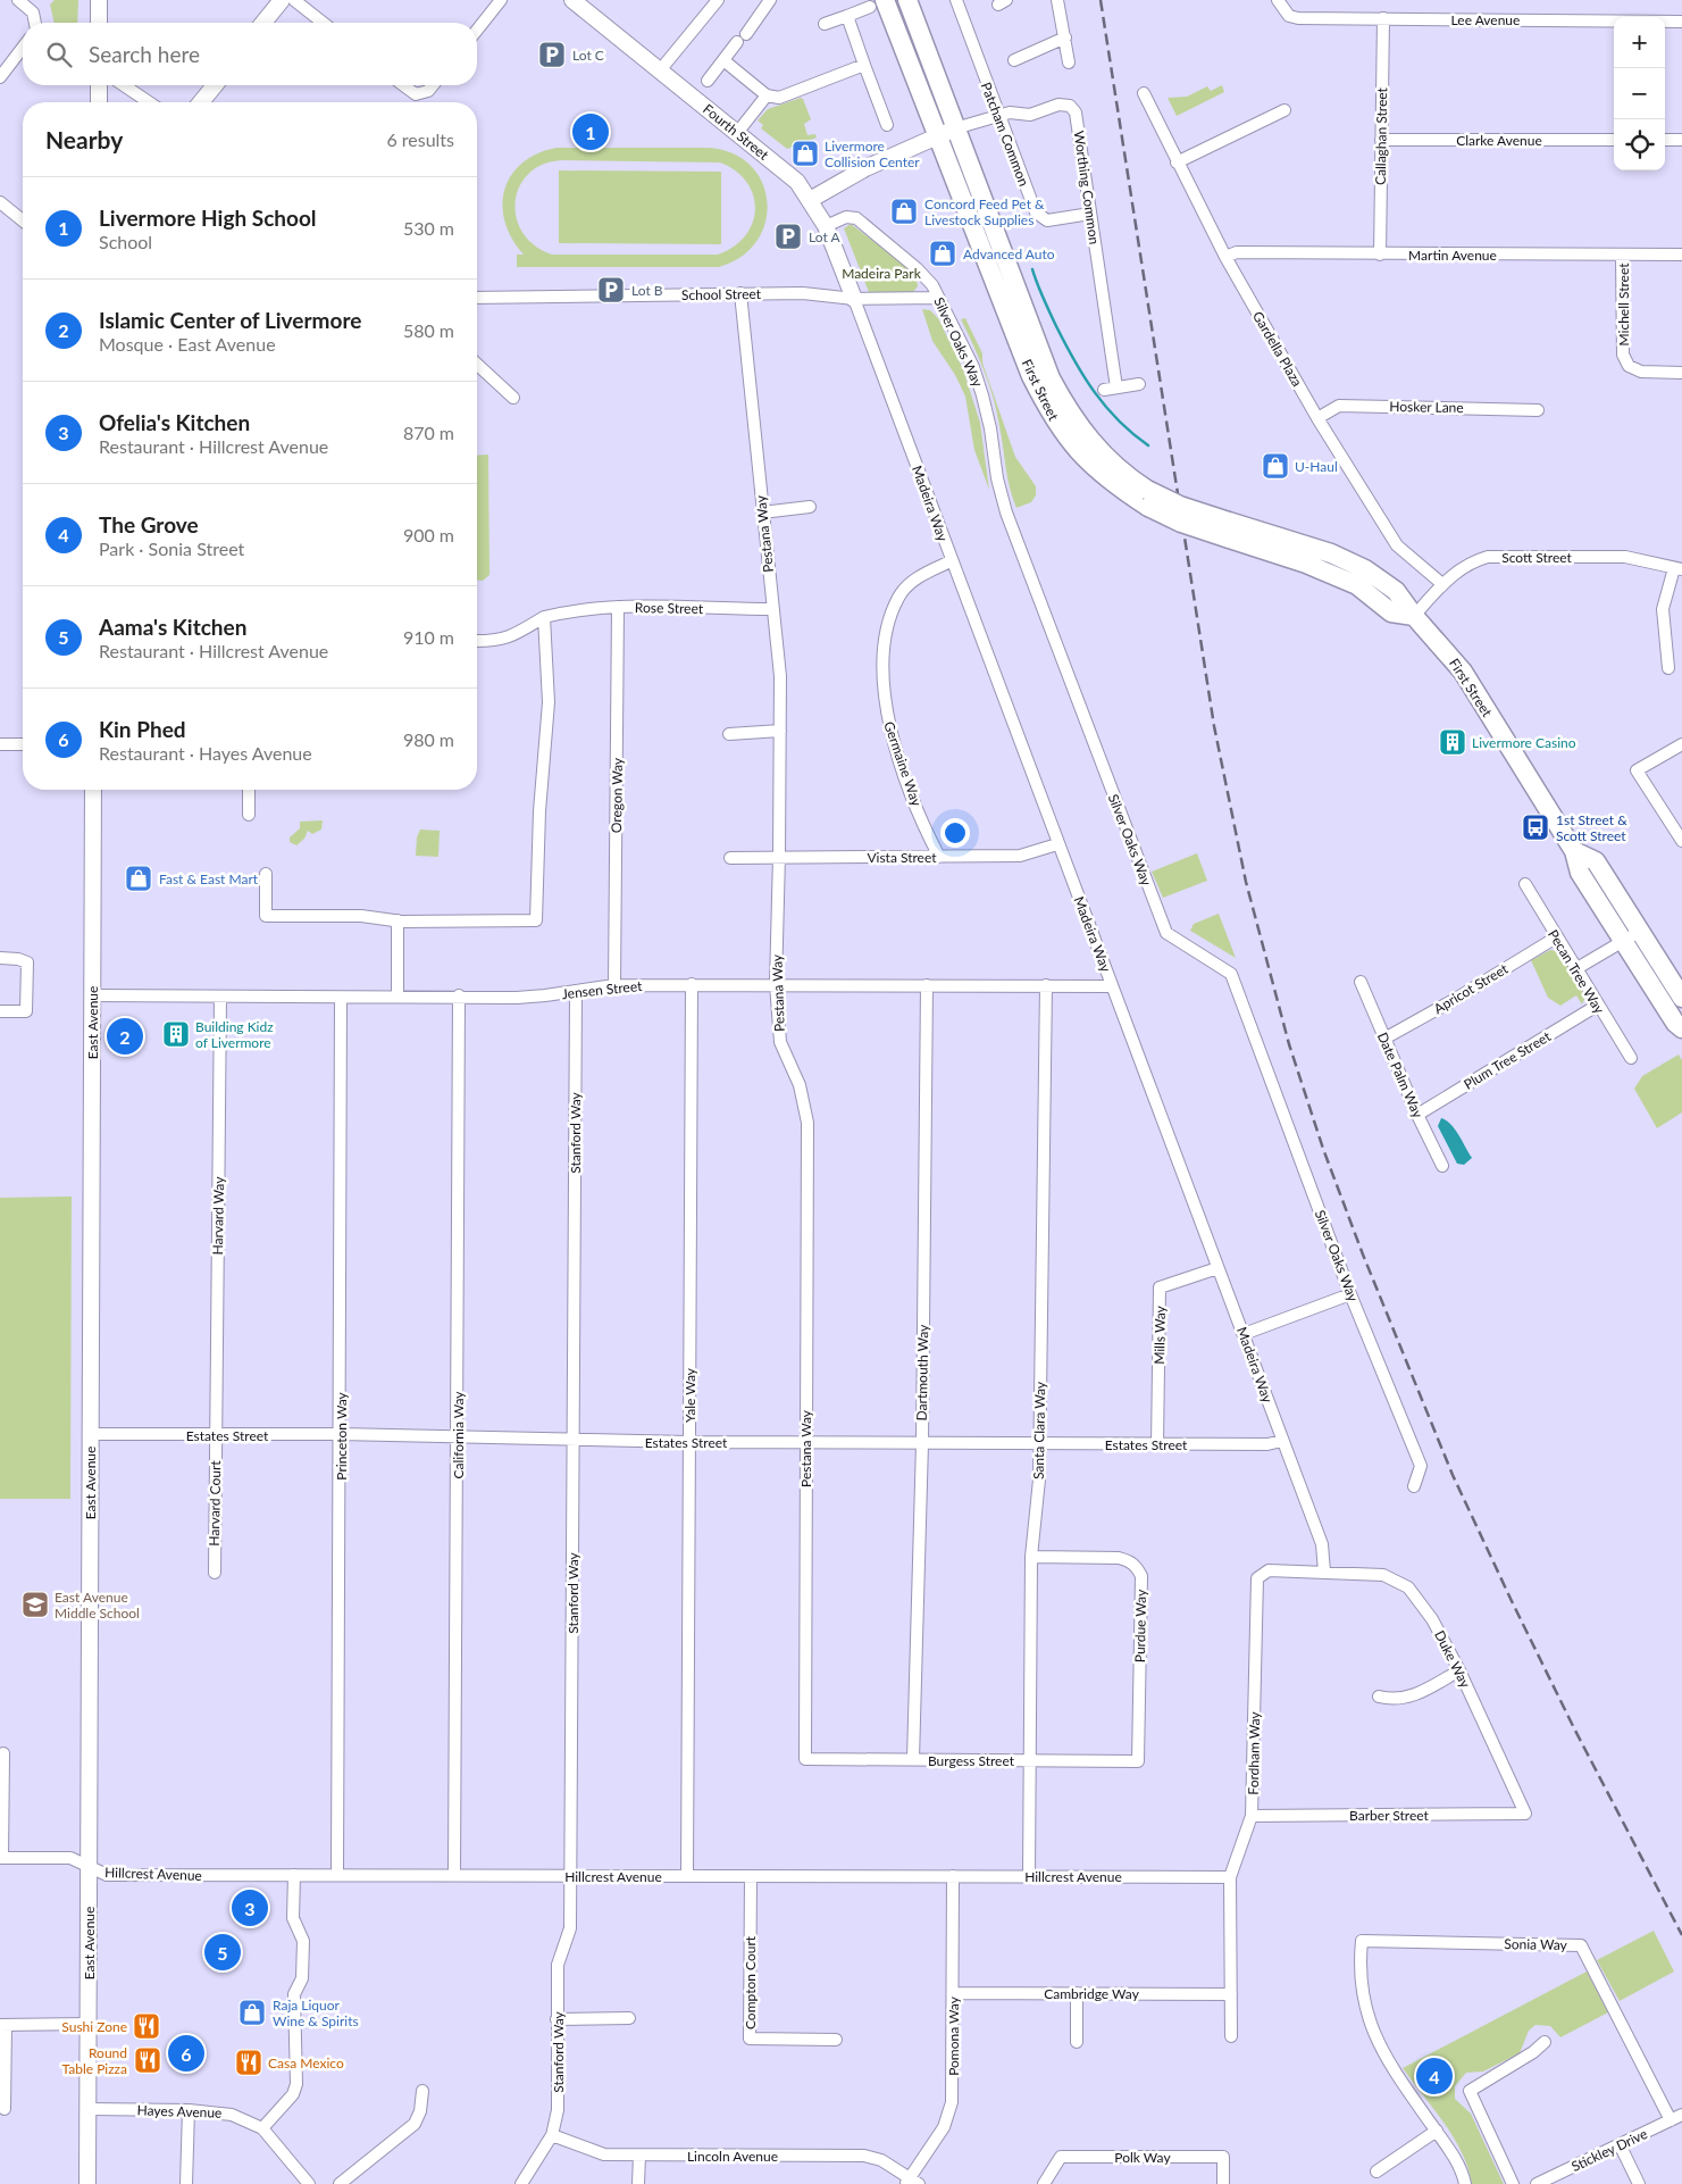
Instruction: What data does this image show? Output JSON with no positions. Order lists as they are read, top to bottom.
{
  "streets": {
    "main road": ["Fourth Street", "First Street", "East Avenue"],
    "street": [
      "Lee Avenue",
      "Patcham Common",
      "Callaghan Street",
      "Clarke Avenue",
      "Worthing Common",
      "Martin Avenue",
      "School Street",
      "Michell Street",
      "Silver Oaks Way",
      "Gardella Plaza",
      "Hosker Lane",
      "Madeira Way",
      "Pestana Way",
      "Scott Street",
      "Rose Street",
      "Germaine Way",
      "Oregon Way",
      "Vista Street",
      "Pecan Tree Way",
      "Apricot Street",
      "Jensen Street",
      "Plum Tree Street",
      "Date Palm Way",
      "Stanford Way",
      "Harvard Way",
      "Mills Way",
      "Dartmouth Way",
      "Yale Way",
      "Santa Clara Way",
      "Estates Street",
      "California Way",
      "Princeton Way",
      "Harvard Court",
      "Purdue Way",
      "Duke Way",
      "Fordham Way",
      "Burgess Street",
      "Barber Street",
      "Hillcrest Avenue",
      "Sonia Way",
      "Compton Court",
      "Cambridge Way",
      "Pomona Way",
      "Hayes Avenue",
      "Stickley Drive",
      "Lincoln Avenue",
      "Polk Way"
    ]
  },
  "crossings": [
    ["Lee Avenue", "Callaghan Street"],
    ["Fourth Street", "School Street"],
    ["Fourth Street", "Silver Oaks Way"],
    ["Fourth Street", "Madeira Way"],
    ["Patcham Common", "Worthing Common"],
    ["Callaghan Street", "Clarke Avenue"],
    ["Callaghan Street", "Martin Avenue"],
    ["Worthing Common", "First Street"],
    ["Martin Avenue", "Michell Street"],
    ["Martin Avenue", "Gardella Plaza"],
    ["School Street", "Silver Oaks Way"],
    ["School Street", "Madeira Way"],
    ["School Street", "Pestana Way"],
    ["Gardella Plaza", "Hosker Lane"],
    ["Gardella Plaza", "Scott Street"],
    ["First Street", "Scott Street"],
    ["Madeira Way", "Germaine Way"],
    ["Madeira Way", "Vista Street"],
    ["Madeira Way", "Jensen Street"],
    ["Madeira Way", "Mills Way"],
    ["Madeira Way", "Estates Street"],
    ["Madeira Way", "Duke Way"],
    ["Madeira Way", "Fordham Way"],
    ["Pestana Way", "Rose Street"],
    ["Pestana Way", "Vista Street"],
    ["Pestana Way", "Jensen Street"],
    ["Pestana Way", "Estates Street"],
    ["Pestana Way", "Burgess Street"],
    ["Rose Street", "Oregon Way"],
    ["Germaine Way", "Vista Street"],
    ["Oregon Way", "Jensen Street"],
    ["Pecan Tree Way", "Apricot Street"],
    ["Pecan Tree Way", "Plum Tree Street"],
    ["Apricot Street", "Date Palm Way"],
    ["Jensen Street", "East Avenue"],
    ["Jensen Street", "Stanford Way"],
    ["Jensen Street", "Harvard Way"],
    ["Jensen Street", "Dartmouth Way"],
    ["Jensen Street", "Yale Way"],
    ["Jensen Street", "Santa Clara Way"],
    ["Jensen Street", "California Way"],
    ["Jensen Street", "Princeton Way"],
    ["East Avenue", "Estates Street"],
    ["East Avenue", "Hillcrest Avenue"],
    ["East Avenue", "Hayes Avenue"],
    ["Plum Tree Street", "Date Palm Way"],
    ["Stanford Way", "Estates Street"],
    ["Stanford Way", "Hillcrest Avenue"],
    ["Stanford Way", "Lincoln Avenue"],
    ["Harvard Way", "Estates Street"],
    ["Harvard Way", "Harvard Court"],
    ["Mills Way", "Estates Street"],
    ["Dartmouth Way", "Estates Street"],
    ["Dartmouth Way", "Burgess Street"],
    ["Yale Way", "Estates Street"],
    ["Yale Way", "Hillcrest Avenue"],
    ["Santa Clara Way", "Estates Street"],
    ["Santa Clara Way", "Purdue Way"],
    ["Santa Clara Way", "Burgess Street"],
    ["Santa Clara Way", "Hillcrest Avenue"],
    ["Estates Street", "California Way"],
    ["Estates Street", "Princeton Way"],
    ["Estates Street", "Harvard Court"],
    ["California Way", "Hillcrest Avenue"],
    ["Princeton Way", "Hillcrest Avenue"],
    ["Purdue Way", "Burgess Street"],
    ["Duke Way", "Fordham Way"],
    ["Duke Way", "Barber Street"],
    ["Fordham Way", "Barber Street"],
    ["Fordham Way", "Hillcrest Avenue"],
    ["Fordham Way", "Cambridge Way"],
    ["Hillcrest Avenue", "Compton Court"],
    ["Hillcrest Avenue", "Pomona Way"],
    ["Sonia Way", "Stickley Drive"],
    ["Cambridge Way", "Pomona Way"],
    ["Pomona Way", "Lincoln Avenue"]
  ],
  "parks": ["Madeira Park"],
  "places": {
    "parking": ["Lot C", "Lot A", "Lot B"],
    "shop": [
      "Livermore Collision Center",
      "Concord Feed Pet & Livestock Supplies",
      "Advanced Auto",
      "U-Haul",
      "Fast & East Mart",
      "Raja Liquor Wine & Spirits"
    ],
    "building": ["Livermore Casino", "Building Kidz of Livermore"],
    "bus stop": ["1st Street & Scott Street"],
    "school or university": ["East Avenue Middle School"],
    "restaurant": ["Sushi Zone", "Round Table Pizza", "Casa Mexico"]
  },
  "page": {
    "map_buttons": ["+", "−"],
    "search": "Search here",
    "heading": ["Nearby", "6 results"],
    "pins": [
      "1",
      "2",
      "3",
      "5",
      "6",
      "4"
    ],
    "list": [
      {
        "mark": "1",
        "name": "Livermore High School",
        "note": "School",
        "value": "530 m"
      },
      {
        "mark": "2",
        "name": "Islamic Center of Livermore",
        "note": "Mosque · East Avenue",
        "value": "580 m"
      },
      {
        "mark": "3",
        "name": "Ofelia's Kitchen",
        "note": "Restaurant · Hillcrest Avenue",
        "value": "870 m"
      },
      {
        "mark": "4",
        "name": "The Grove",
        "note": "Park · Sonia Street",
        "value": "900 m"
      },
      {
        "mark": "5",
        "name": "Aama's Kitchen",
        "note": "Restaurant · Hillcrest Avenue",
        "value": "910 m"
      },
      {
        "mark": "6",
        "name": "Kin Phed",
        "note": "Restaurant · Hayes Avenue",
        "value": "980 m"
      }
    ]
  }
}
